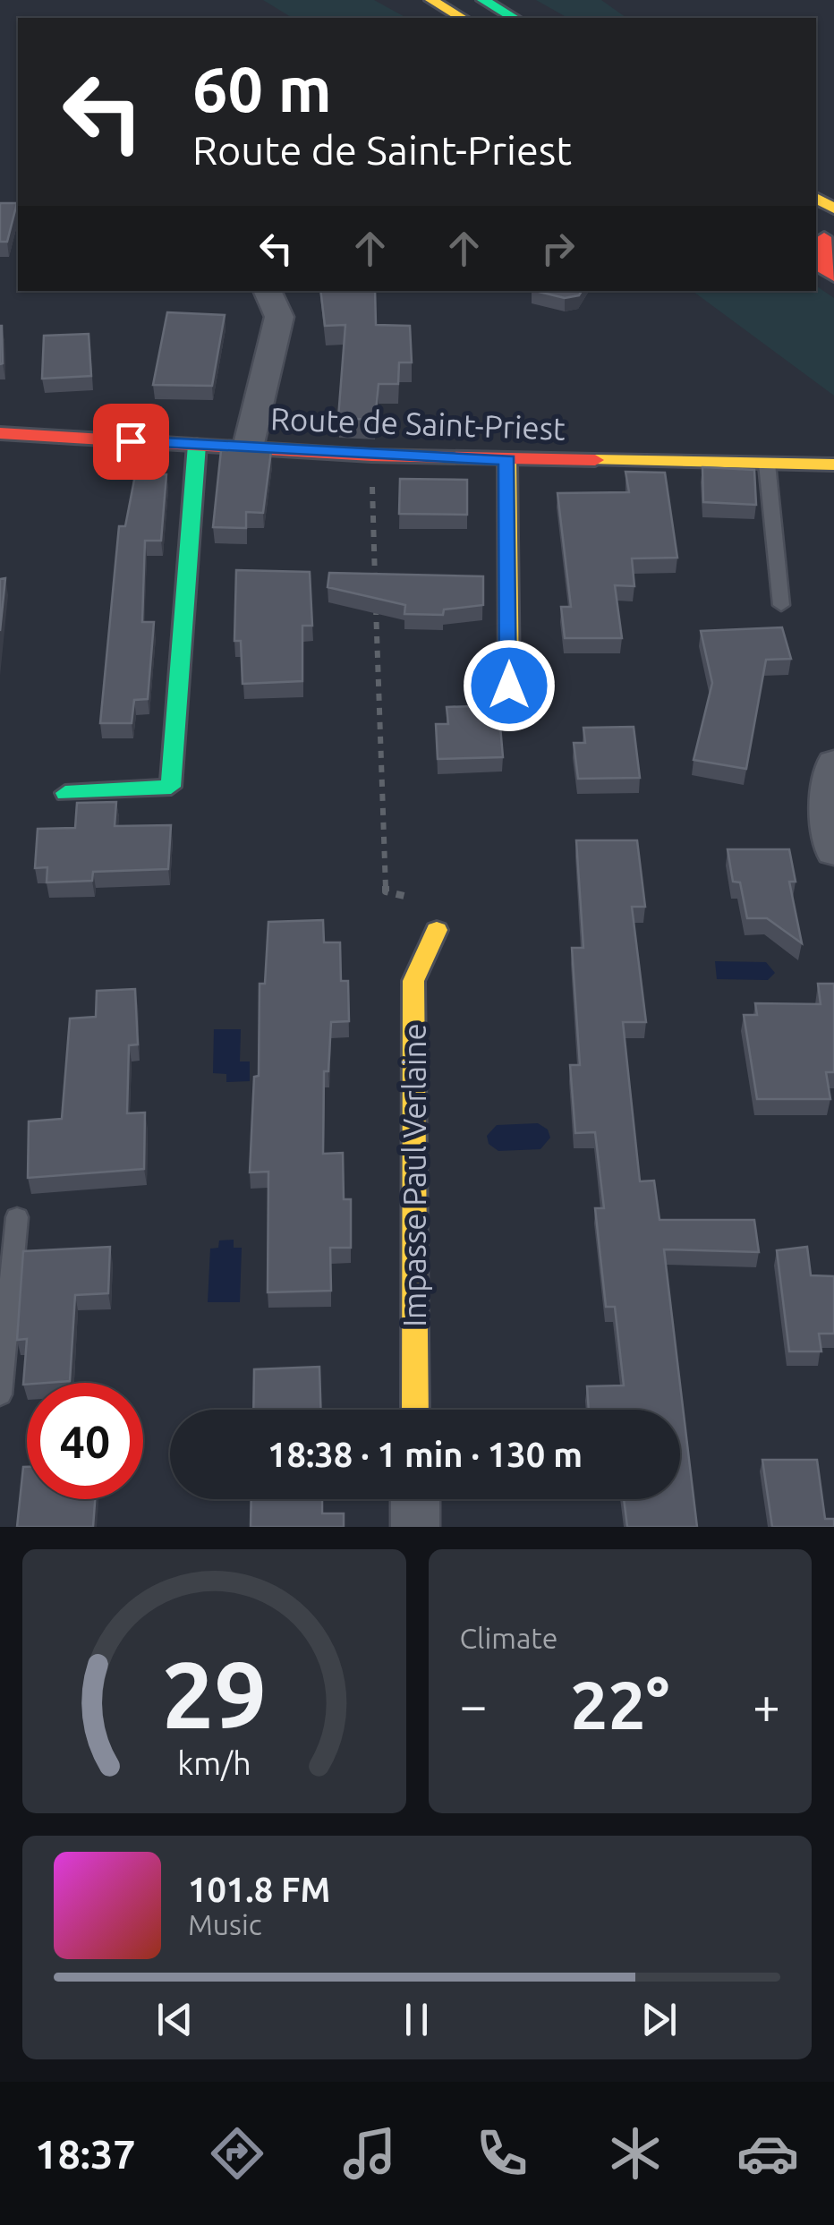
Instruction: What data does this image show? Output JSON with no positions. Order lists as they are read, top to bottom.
{
  "streets": {
    "main road": ["Route de Saint-Priest", "Impasse Paul Verlaine"]
  },
  "page": {
    "turn": ["60 m", "Route de Saint-Priest"],
    "limit": "40",
    "trip": "18:38 · 1 min · 130 m",
    "tile": "Climate",
    "heat": ["−", "22°", "+"],
    "song": ["101.8 FM", "Music"],
    "tabs": "18:37",
    "gauge": ["29", "km/h"]
  }
}
